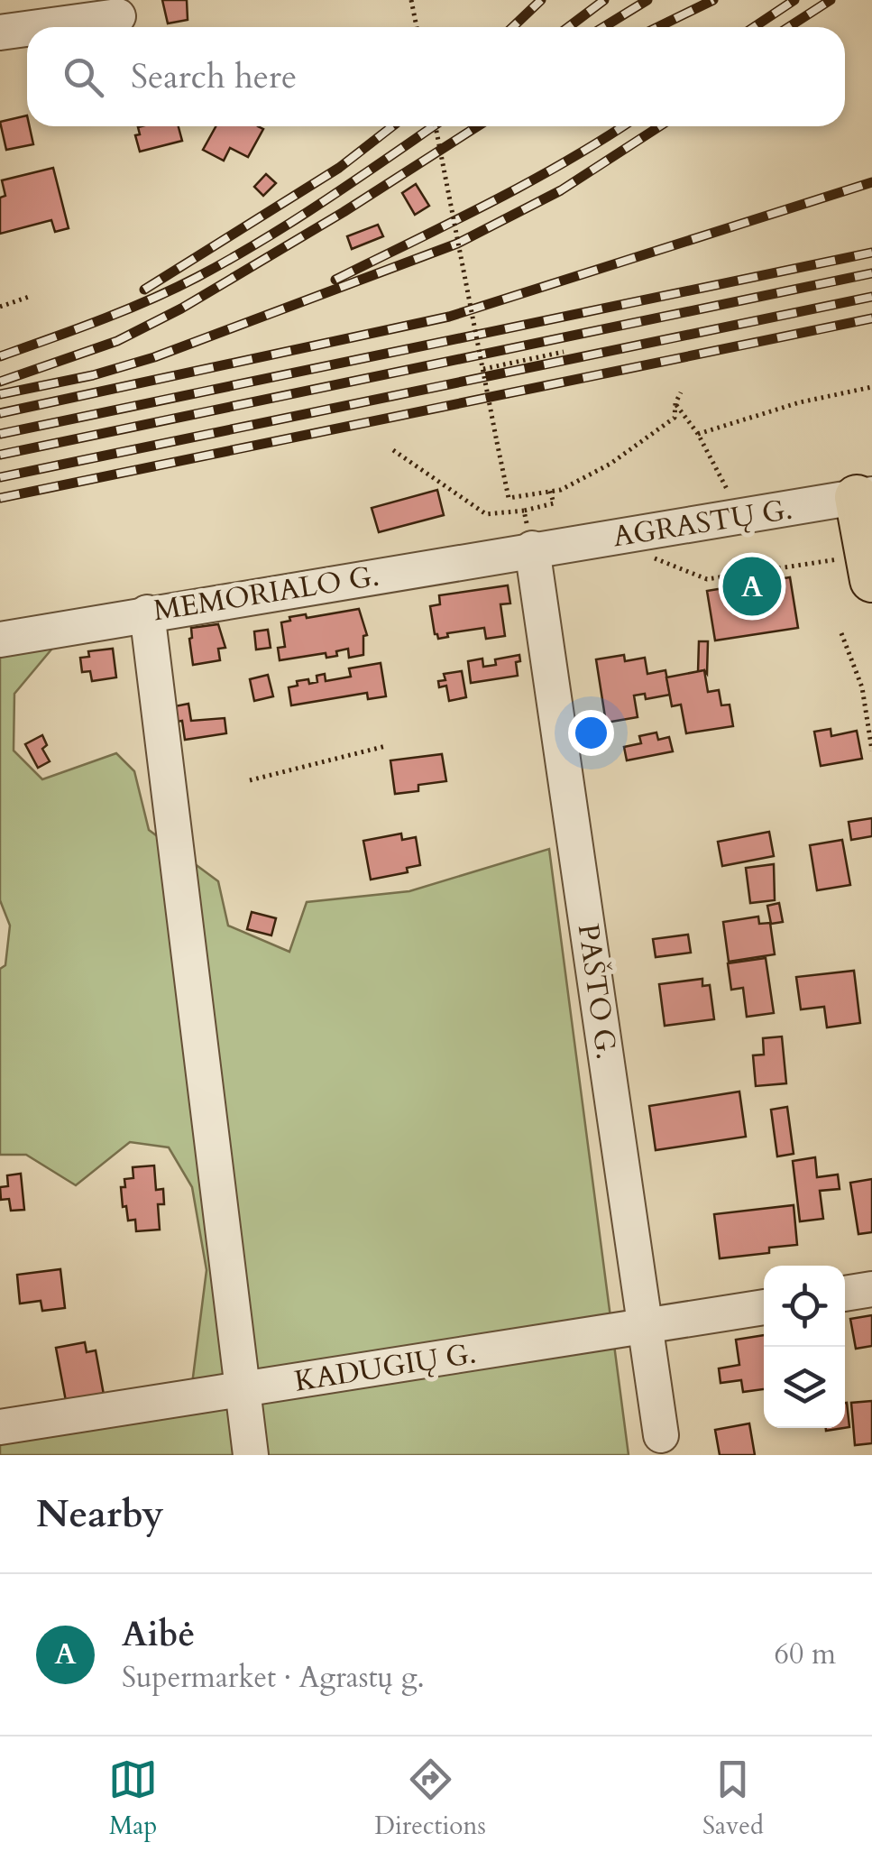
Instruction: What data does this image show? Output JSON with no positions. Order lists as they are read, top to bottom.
{
  "streets": {
    "street": [
      "AGRASTŲ G.",
      "MEMORIALO G.",
      "PAŠTO G.",
      "KADUGIŲ G."
    ]
  },
  "crossings": [
    ["AGRASTŲ G.", "MEMORIALO G."],
    ["AGRASTŲ G.", "PAŠTO G."],
    ["MEMORIALO G.", "PAŠTO G."],
    ["PAŠTO G.", "KADUGIŲ G."]
  ],
  "page": {
    "search": "Search here",
    "pins": "A",
    "heading": "Nearby",
    "list": [
      {
        "mark": "A",
        "name": "Aibė",
        "note": "Supermarket · Agrastų g.",
        "value": "60 m"
      }
    ],
    "nav": ["Map", "Directions", "Saved"]
  }
}
